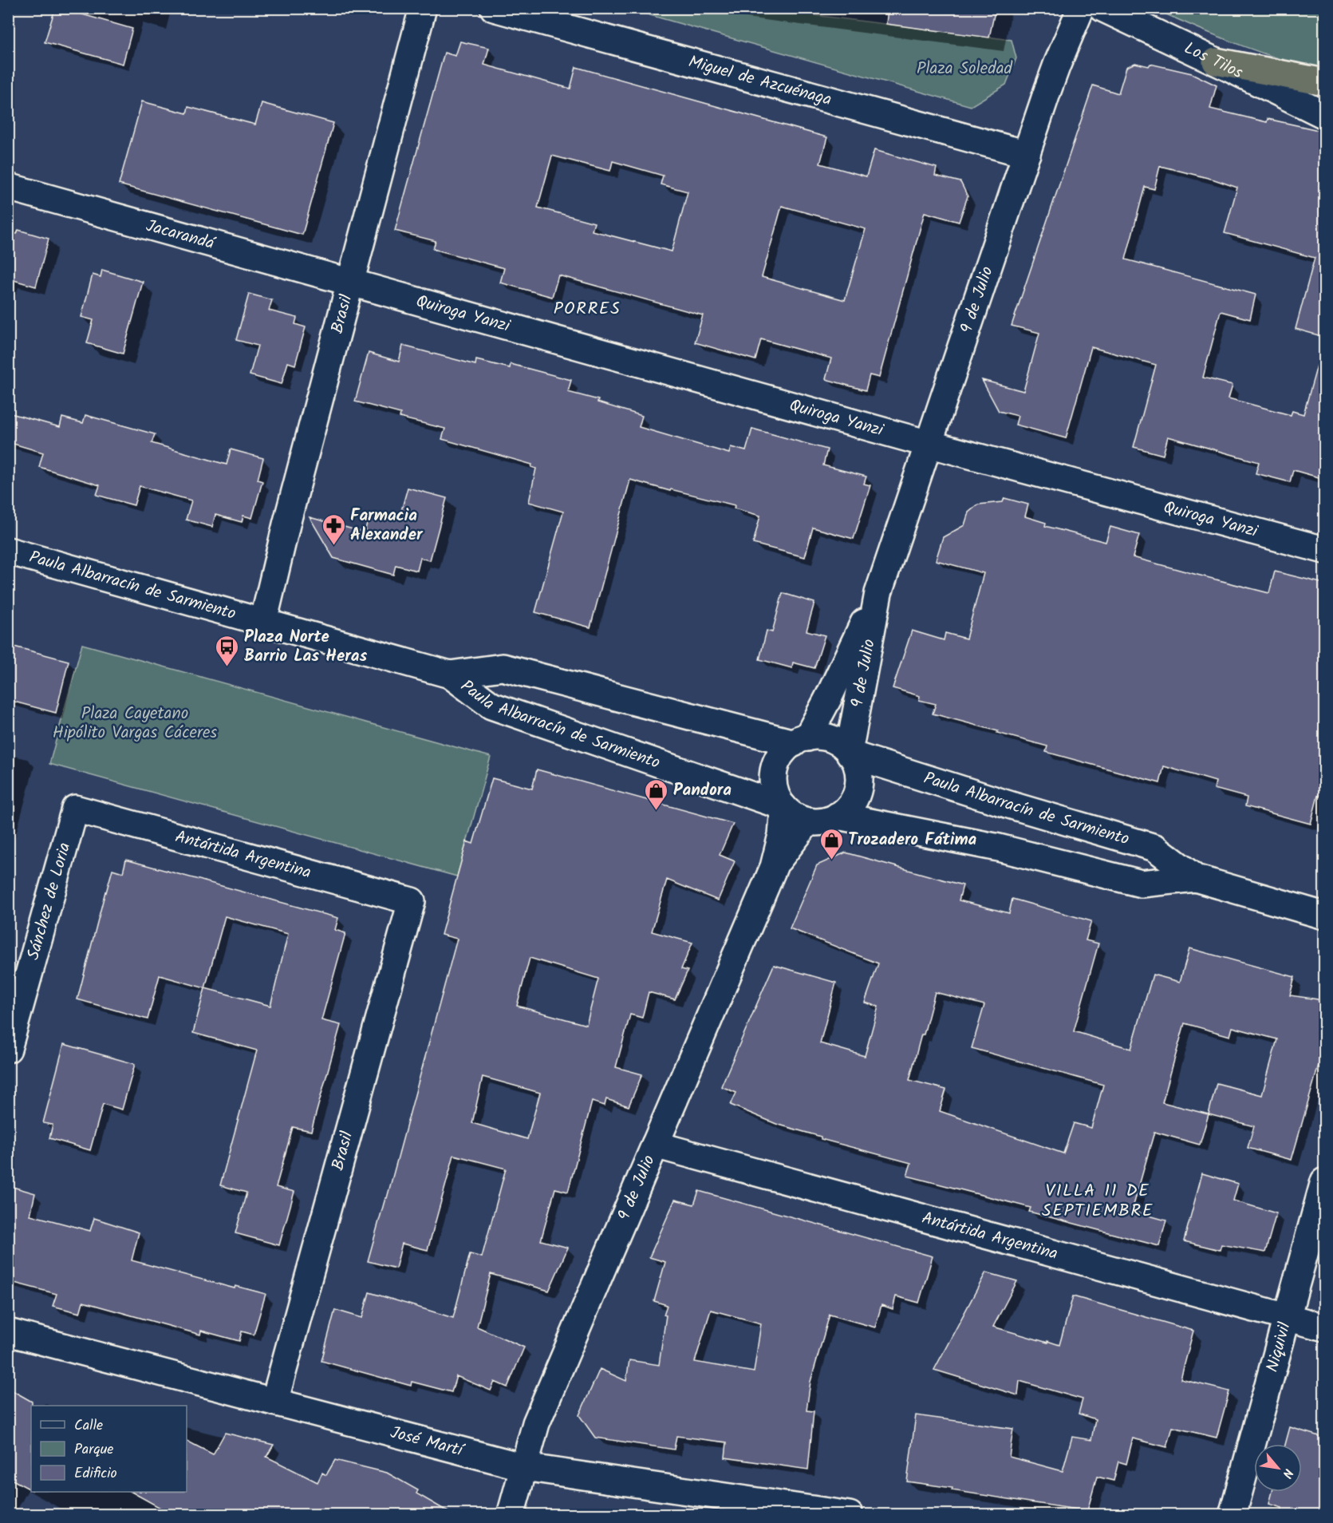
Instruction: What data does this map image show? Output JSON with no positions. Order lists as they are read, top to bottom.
{
  "streets": {
    "street": [
      "Los Tilos",
      "Miguel de Azcuénaga",
      "Jacarandá",
      "9 de Julio",
      "Quiroga Yanzi",
      "Brasil",
      "Paula Albarracín de Sarmiento",
      "Antártida Argentina",
      "Sánchez de Loria",
      "Niquivil",
      "José Martí"
    ]
  },
  "crossings": [
    ["Miguel de Azcuénaga", "9 de Julio"],
    ["Jacarandá", "Quiroga Yanzi"],
    ["Jacarandá", "Brasil"],
    ["9 de Julio", "Quiroga Yanzi"],
    ["9 de Julio", "Paula Albarracín de Sarmiento"],
    ["9 de Julio", "Antártida Argentina"],
    ["9 de Julio", "José Martí"],
    ["Quiroga Yanzi", "Brasil"],
    ["Brasil", "Paula Albarracín de Sarmiento"],
    ["Brasil", "Antártida Argentina"],
    ["Brasil", "José Martí"],
    ["Antártida Argentina", "Sánchez de Loria"],
    ["Antártida Argentina", "Niquivil"]
  ],
  "districts": ["PORRES", "VILLA 11 DE SEPTIEMBRE"],
  "parks": ["Plaza Soledad", "Plaza Cayetano Hipólito Vargas Cáceres"],
  "places": {
    "pharmacy": ["Farmacia Alexander"],
    "bus stop": ["Plaza Norte Barrio Las Heras"],
    "shop": ["Pandora", "Trozadero Fátima"]
  },
  "legend": ["Calle", "Parque", "Edificio"],
  "north": "bottom right"
}
